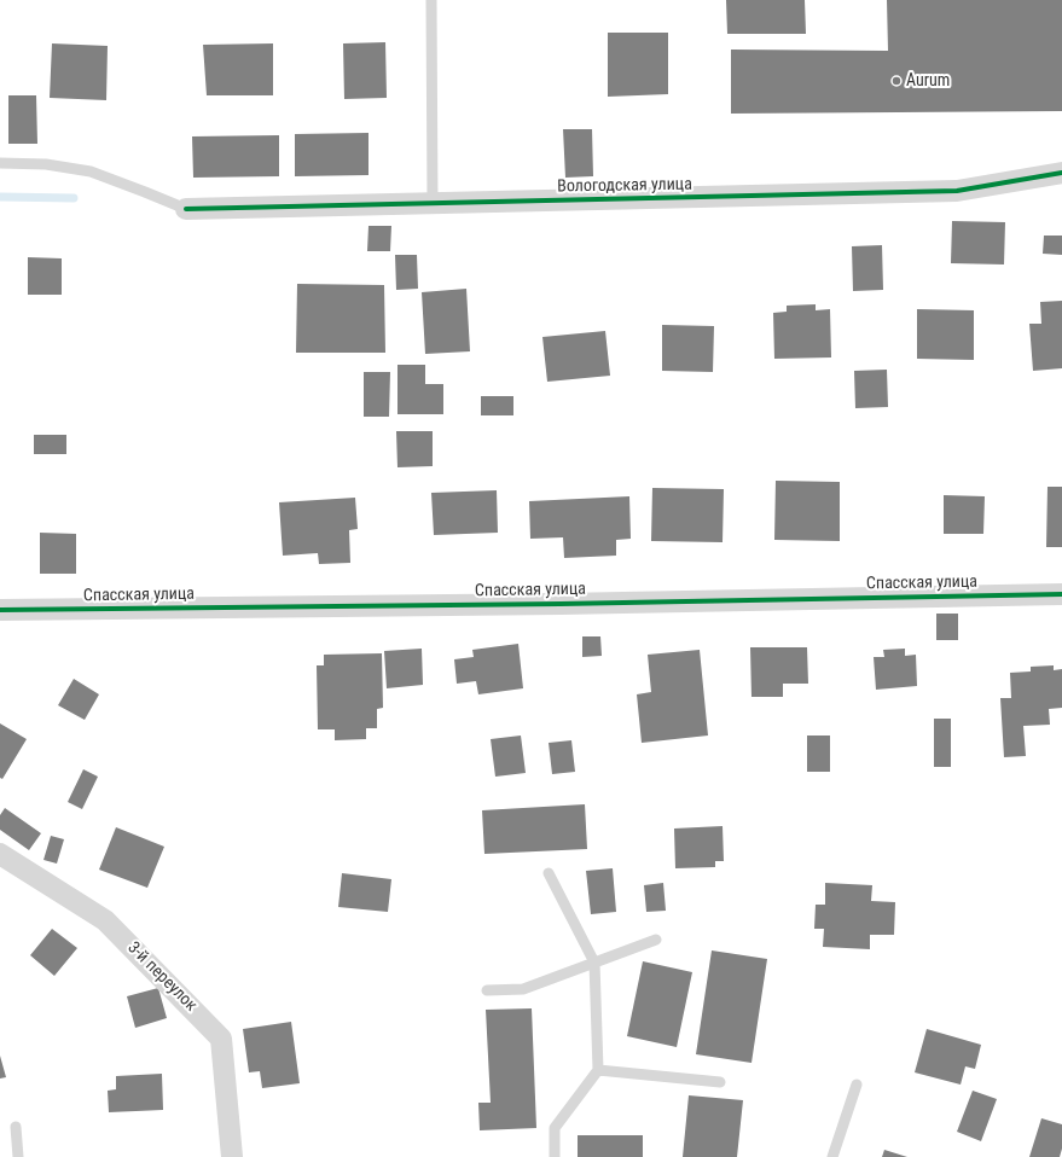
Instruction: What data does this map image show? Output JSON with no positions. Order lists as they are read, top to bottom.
{
  "streets": {
    "street": ["Вологодская улица", "Спасская улица", "3-й переулок"]
  },
  "places": ["Aurum"]
}
